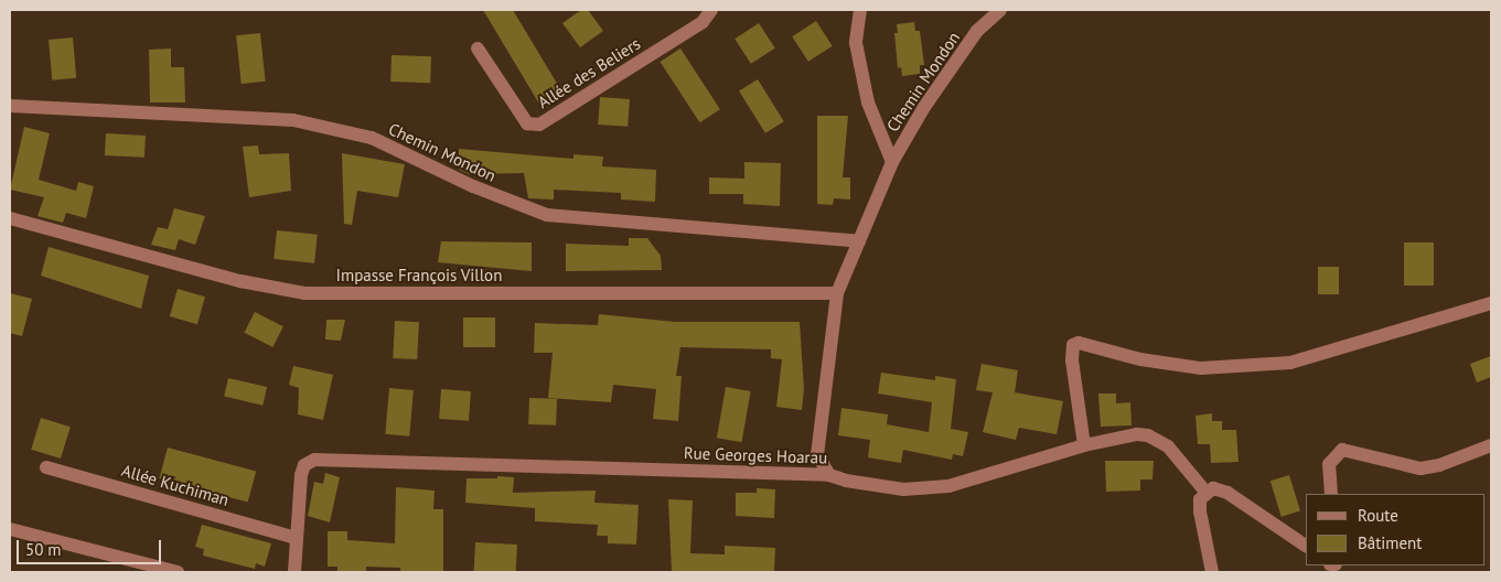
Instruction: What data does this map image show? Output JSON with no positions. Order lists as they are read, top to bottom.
{
  "streets": {
    "street": [
      "Allée des Beliers",
      "Chemin Mondon",
      "Impasse François Villon",
      "Rue Georges Hoarau",
      "Allée Kuchiman"
    ]
  },
  "crossings": [
    ["Chemin Mondon", "Impasse François Villon"],
    ["Chemin Mondon", "Rue Georges Hoarau"],
    ["Rue Georges Hoarau", "Allée Kuchiman"]
  ],
  "legend": ["Route", "Bâtiment"],
  "scale_bar": "50 m"
}
